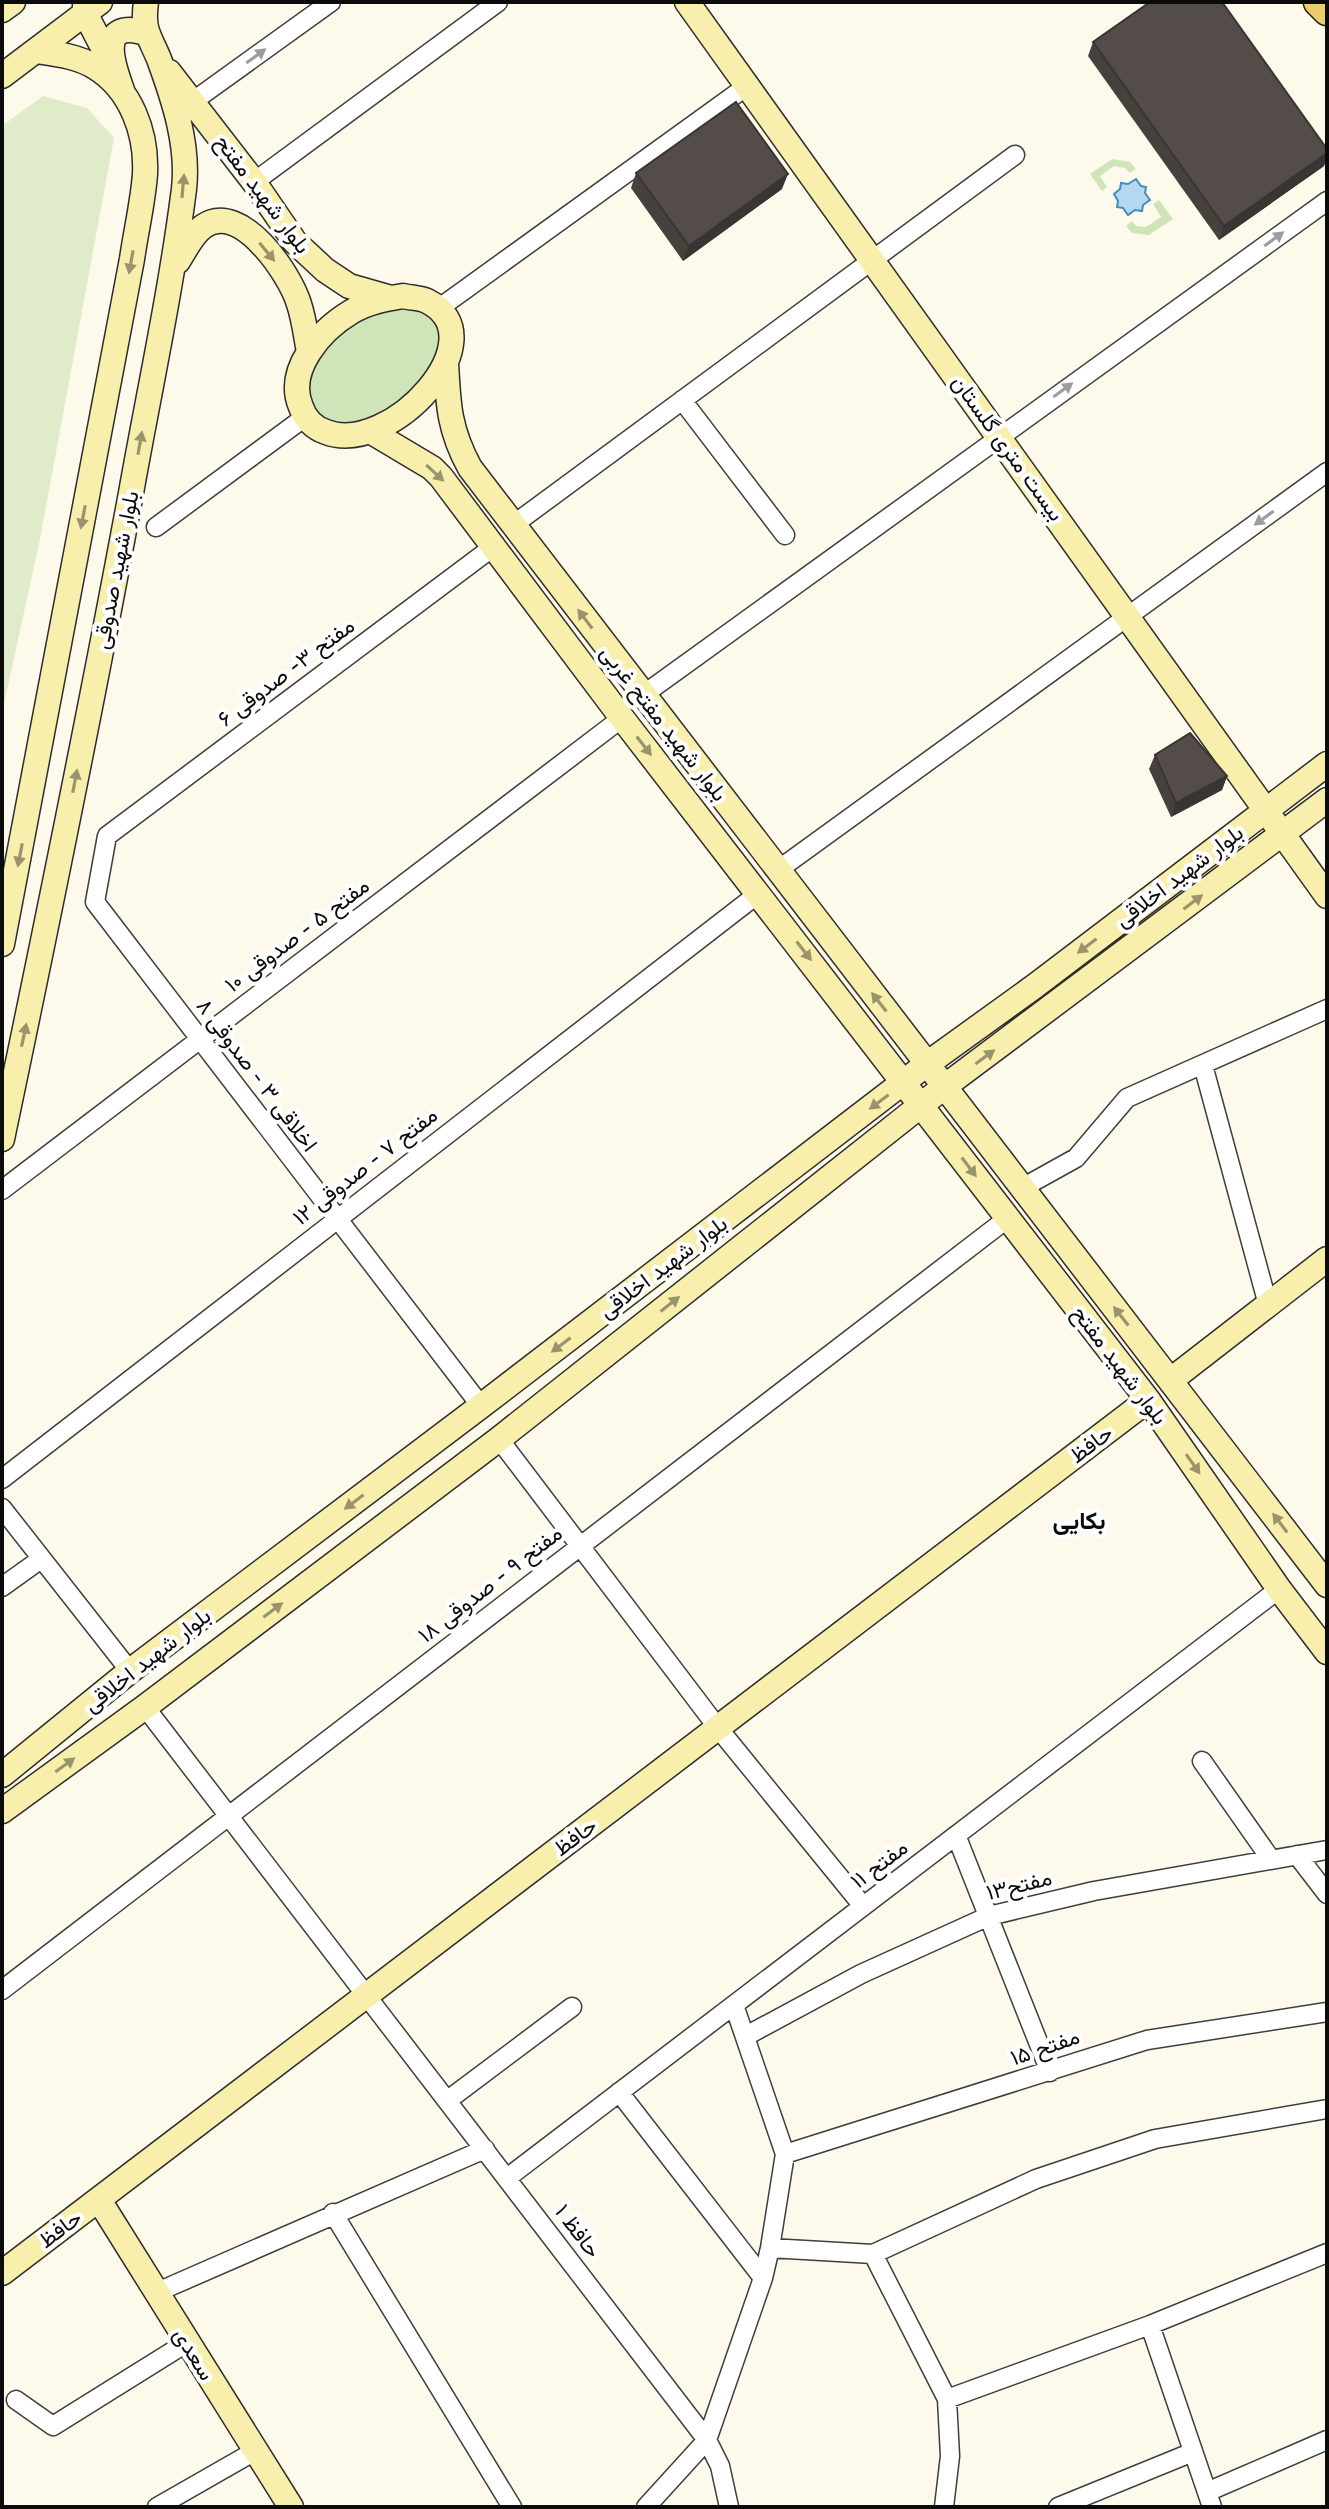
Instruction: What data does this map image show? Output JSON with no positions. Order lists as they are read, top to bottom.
{
  "streets": {
    "main road": [
      "بلوار شهید مفتح",
      "بیست متری گلستان",
      "بلوار شهید صدوقی",
      "بلوار شهید مفتح غربی",
      "بلوار شهید اخلاقی",
      "حافظ",
      "سعدی"
    ],
    "street": [
      "مفتح ۳- صدوقی ۶",
      "مفتح ۵ - صدوقی ۱۰",
      "اخلاقی ۳ - صدوقی ۸",
      "مفتح ۷ - صدوقی ۱۲",
      "مفتح ۹ - صدوقی ۱۸",
      "مفتح ۱۱",
      "مفتح۱۳",
      "مفتح ۱۵",
      "حافظ ۱"
    ]
  },
  "crossings": [
    ["بلوار شهید مفتح", "بلوار شهید صدوقی"],
    ["بلوار شهید مفتح", "بلوار شهید مفتح غربی"],
    ["بلوار شهید مفتح", "بلوار شهید اخلاقی"],
    ["بلوار شهید مفتح", "حافظ"],
    ["بلوار شهید مفتح", "مفتح ۹ - صدوقی ۱۸"],
    ["بلوار شهید مفتح", "مفتح ۱۱"],
    ["بیست متری گلستان", "بلوار شهید اخلاقی"],
    ["مفتح ۳- صدوقی ۶", "بلوار شهید مفتح غربی"],
    ["مفتح ۳- صدوقی ۶", "اخلاقی ۳ - صدوقی ۸"],
    ["بلوار شهید مفتح غربی", "بلوار شهید اخلاقی"],
    ["بلوار شهید مفتح غربی", "مفتح ۵ - صدوقی ۱۰"],
    ["بلوار شهید مفتح غربی", "مفتح ۷ - صدوقی ۱۲"],
    ["بلوار شهید اخلاقی", "اخلاقی ۳ - صدوقی ۸"],
    ["بلوار شهید اخلاقی", "حافظ ۱"],
    ["مفتح ۵ - صدوقی ۱۰", "اخلاقی ۳ - صدوقی ۸"],
    ["اخلاقی ۳ - صدوقی ۸", "مفتح ۷ - صدوقی ۱۲"],
    ["حافظ", "حافظ ۱"],
    ["حافظ", "سعدی"],
    ["مفتح ۹ - صدوقی ۱۸", "حافظ ۱"],
    ["مفتح ۱۱", "حافظ ۱"]
  ],
  "districts": ["بکایی"]
}
